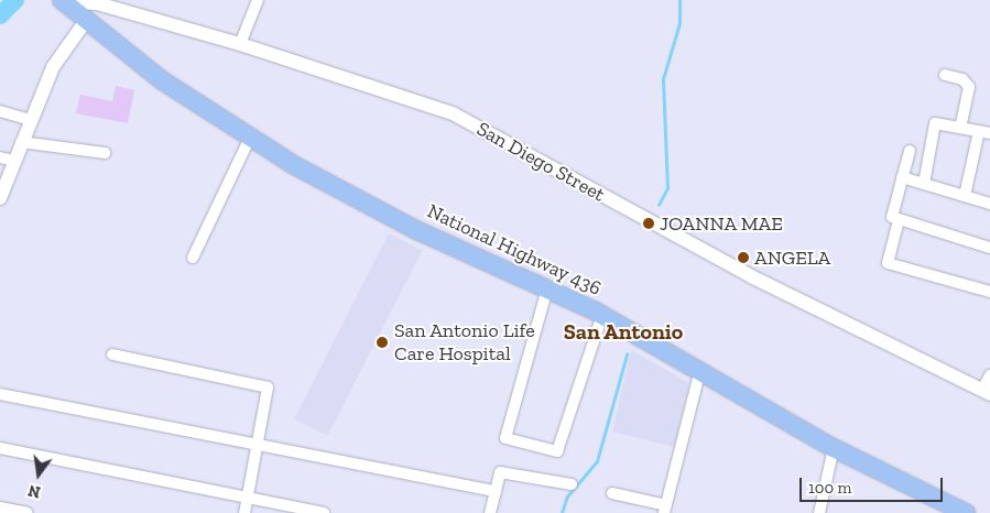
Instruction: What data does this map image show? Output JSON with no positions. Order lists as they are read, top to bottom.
{
  "streets": {
    "main road": ["National Highway 436"],
    "street": ["San Diego Street"]
  },
  "crossings": [
    ["San Diego Street", "National Highway 436"]
  ],
  "districts": ["San Antonio"],
  "places": ["JOANNA MAE", "ANGELA", "San Antonio Life Care Hospital"],
  "scale_bar": "100 m",
  "north": "bottom"
}
